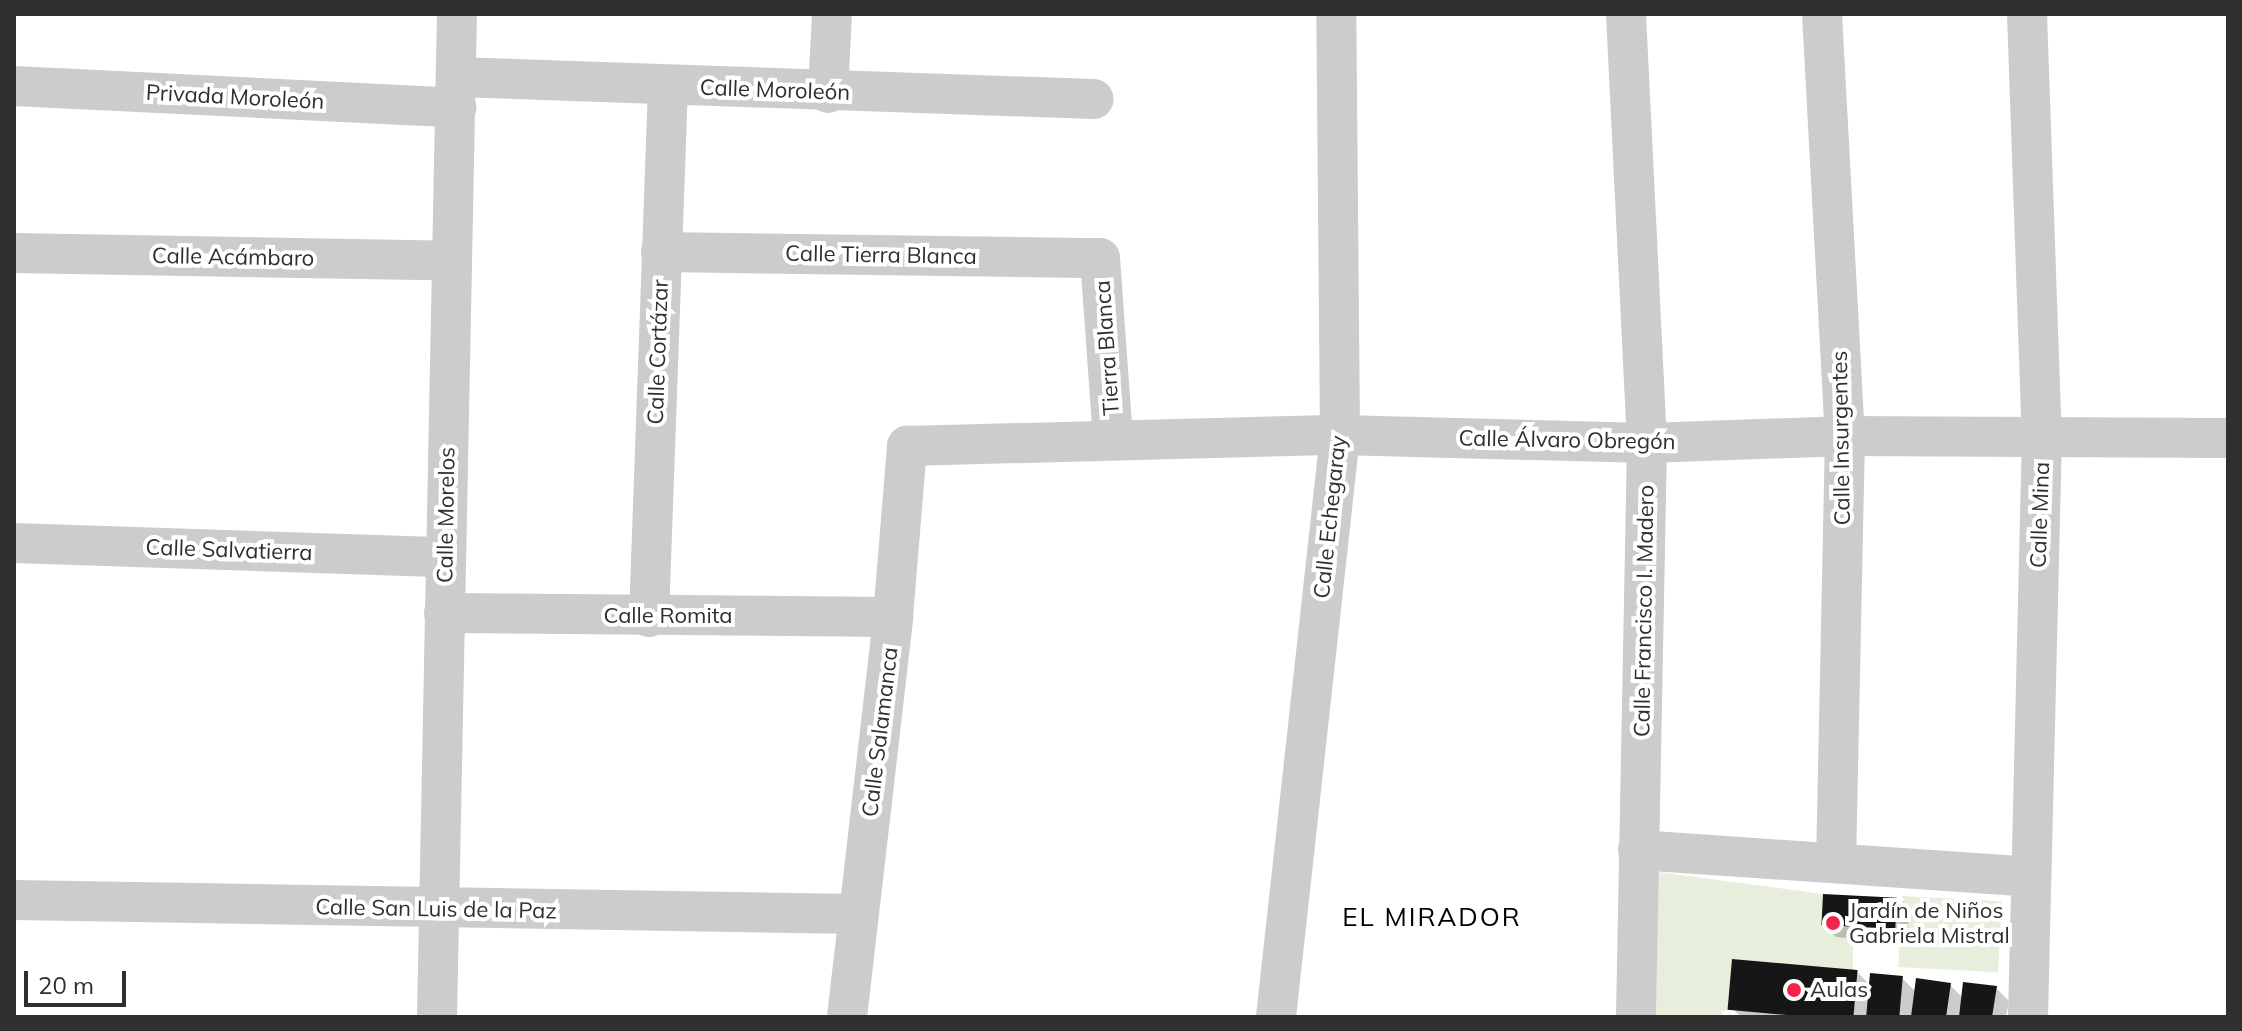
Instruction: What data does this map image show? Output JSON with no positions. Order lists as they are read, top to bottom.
{
  "streets": {
    "street": [
      "Calle Moroleón",
      "Privada Moroleón",
      "Calle Tierra Blanca",
      "Calle Acámbaro",
      "Tierra Blanca",
      "Calle Cortázar",
      "Calle Insurgentes",
      "Calle Álvaro Obregón",
      "Calle Morelos",
      "Calle Mina",
      "Calle Echegaray",
      "Calle Salvatierra",
      "Calle Francisco I. Madero",
      "Calle Romita",
      "Calle Salamanca",
      "Calle San Luis de la Paz"
    ]
  },
  "crossings": [
    ["Calle Moroleón", "Privada Moroleón"],
    ["Calle Moroleón", "Calle Cortázar"],
    ["Calle Moroleón", "Calle Morelos"],
    ["Privada Moroleón", "Calle Morelos"],
    ["Calle Tierra Blanca", "Tierra Blanca"],
    ["Calle Tierra Blanca", "Calle Cortázar"],
    ["Calle Acámbaro", "Calle Morelos"],
    ["Tierra Blanca", "Calle Álvaro Obregón"],
    ["Calle Cortázar", "Calle Romita"],
    ["Calle Insurgentes", "Calle Álvaro Obregón"],
    ["Calle Álvaro Obregón", "Calle Mina"],
    ["Calle Álvaro Obregón", "Calle Echegaray"],
    ["Calle Álvaro Obregón", "Calle Francisco I. Madero"],
    ["Calle Álvaro Obregón", "Calle Salamanca"],
    ["Calle Morelos", "Calle Salvatierra"],
    ["Calle Morelos", "Calle Romita"],
    ["Calle Morelos", "Calle San Luis de la Paz"],
    ["Calle Romita", "Calle Salamanca"],
    ["Calle Salamanca", "Calle San Luis de la Paz"]
  ],
  "districts": ["EL MIRADOR"],
  "places": ["Jardín de Niños Gabriela Mistral", "Aulas"],
  "scale_bar": "20 m"
}
